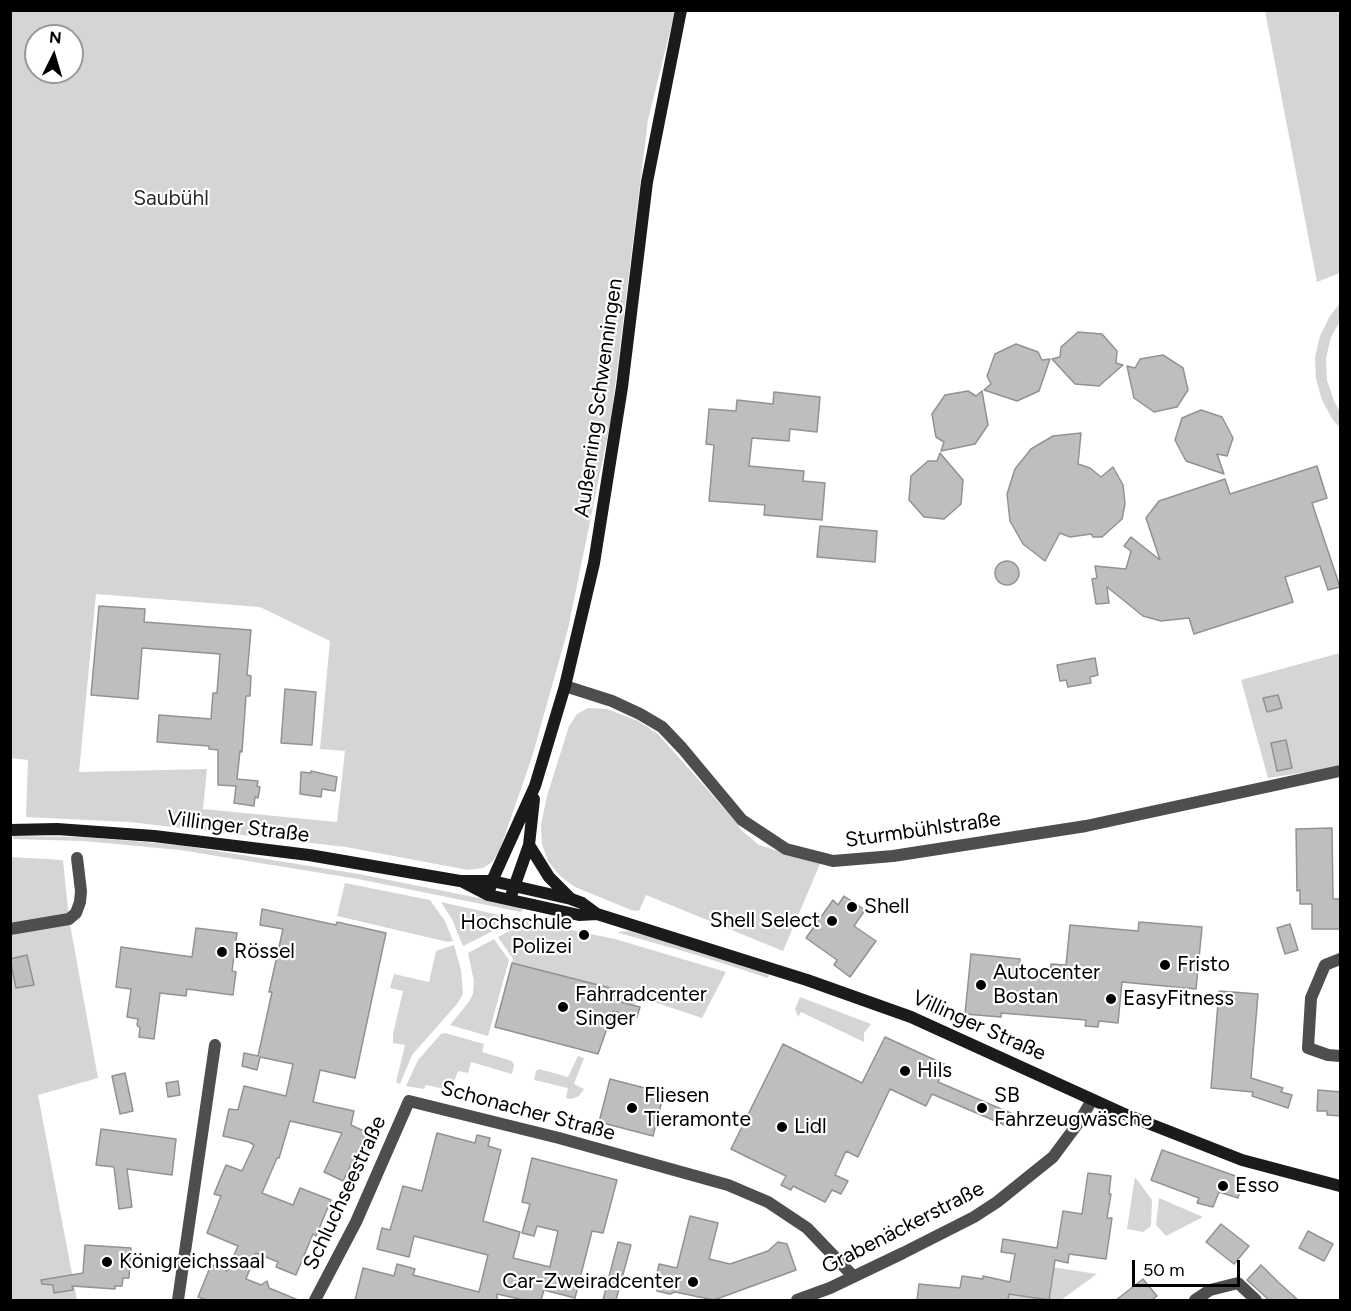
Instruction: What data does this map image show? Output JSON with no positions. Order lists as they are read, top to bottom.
{
  "streets": {
    "main road": ["Außenring Schwenningen", "Villinger Straße"],
    "street": [
      "Sturmbühlstraße",
      "Schonacher Straße",
      "Schluchseestraße",
      "Grabenäckerstraße"
    ]
  },
  "crossings": [
    ["Außenring Schwenningen", "Villinger Straße"],
    ["Außenring Schwenningen", "Sturmbühlstraße"],
    ["Villinger Straße", "Grabenäckerstraße"],
    ["Schonacher Straße", "Schluchseestraße"],
    ["Schonacher Straße", "Grabenäckerstraße"]
  ],
  "parks": ["Saubühl"],
  "places": [
    "Shell",
    "Shell Select",
    "Hochschule Polizei",
    "Rössel",
    "Fristo",
    "Autocenter Bostan",
    "EasyFitness",
    "Fahrradcenter Singer",
    "Hils",
    "Fliesen Tieramonte",
    "SB Fahrzeugwäsche",
    "Lidl",
    "Esso",
    "Königreichssaal",
    "Car-Zweiradcenter"
  ],
  "scale_bar": "50 m",
  "north": "top"
}
